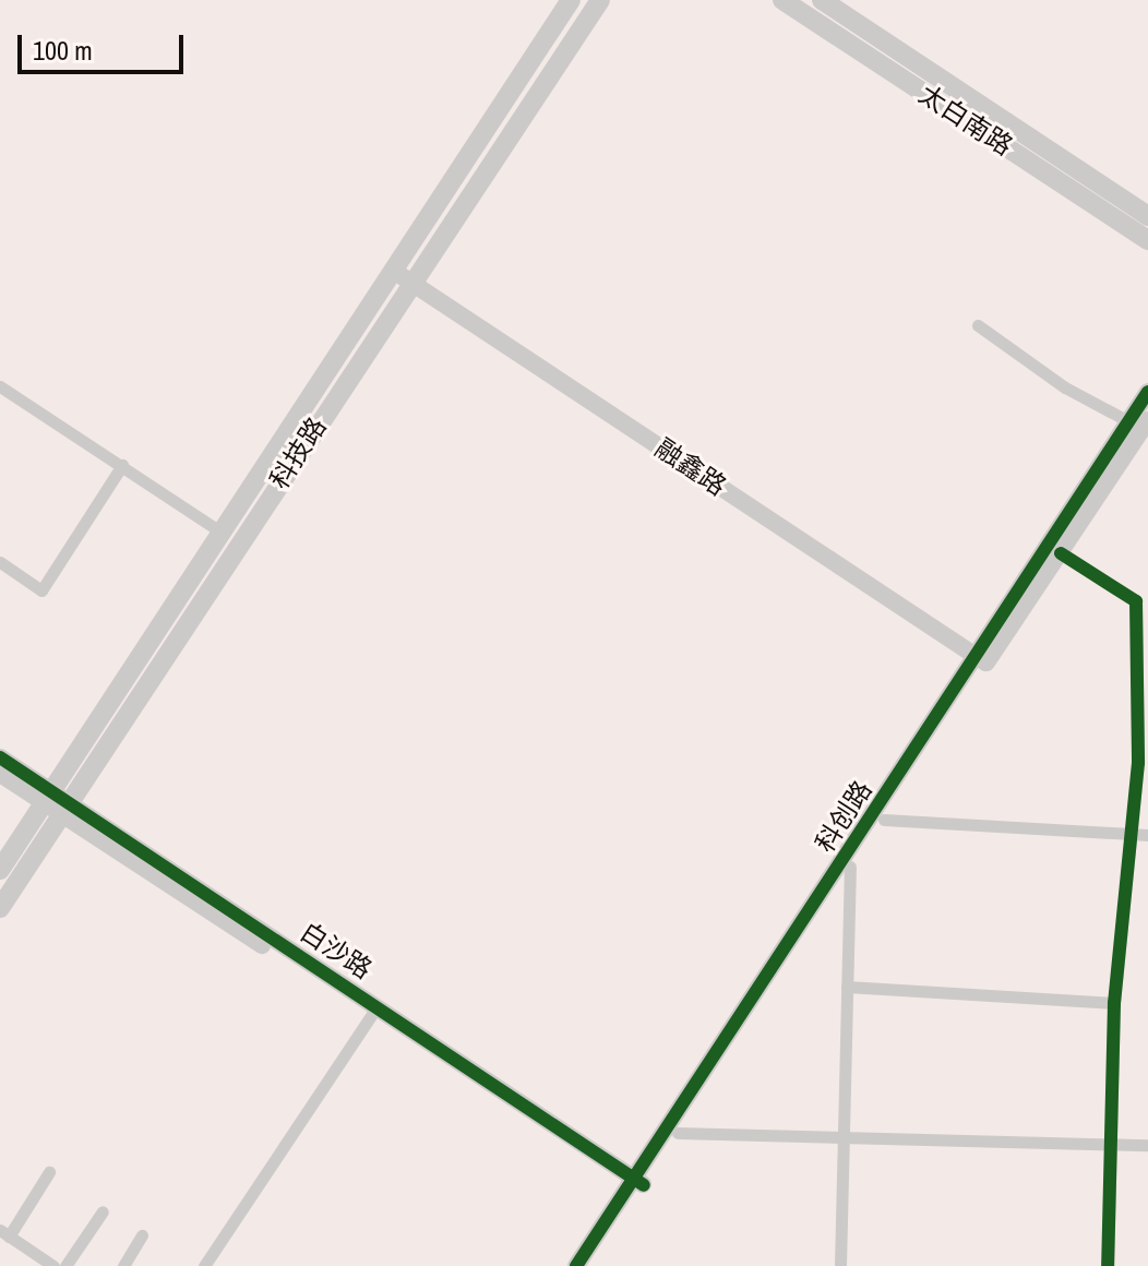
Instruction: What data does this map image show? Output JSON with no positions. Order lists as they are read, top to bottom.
{
  "streets": {
    "main road": ["太白南路", "科技路"],
    "street": ["融鑫路", "科创路", "白沙路"]
  },
  "crossings": [
    ["科技路", "融鑫路"],
    ["科技路", "白沙路"],
    ["融鑫路", "科创路"],
    ["科创路", "白沙路"]
  ],
  "scale_bar": "100 m"
}
